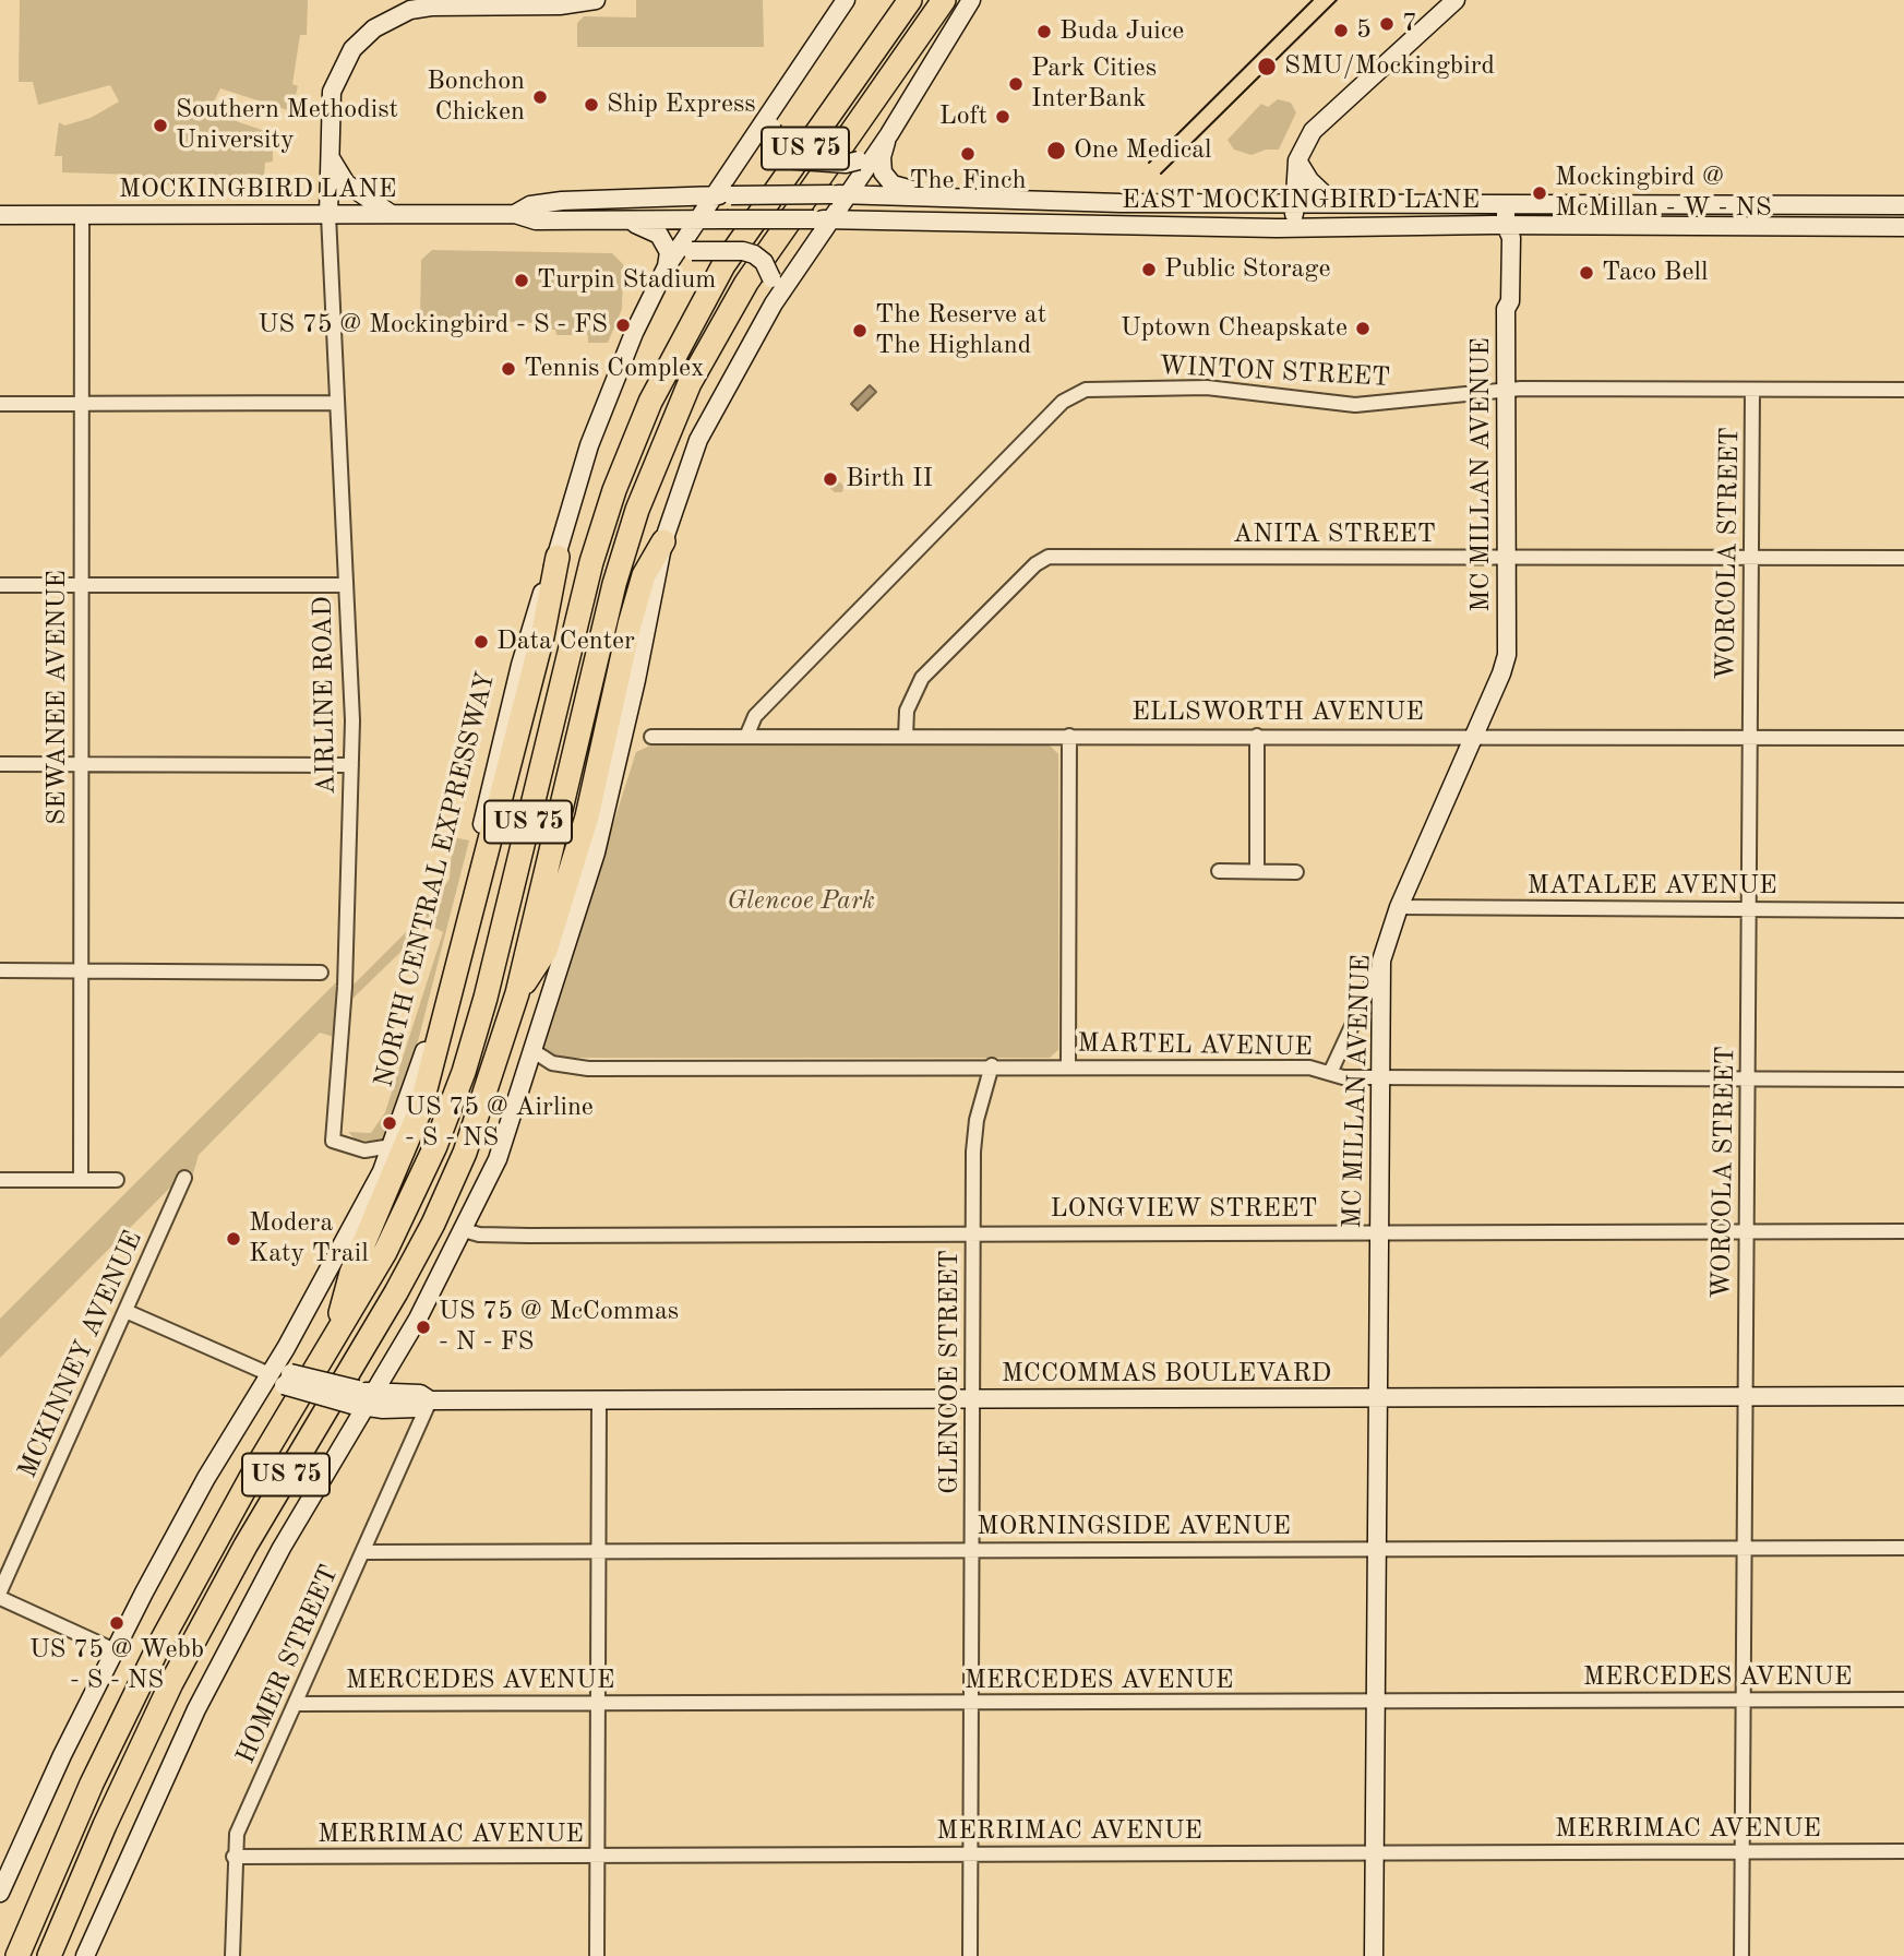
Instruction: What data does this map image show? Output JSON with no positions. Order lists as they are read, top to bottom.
{
  "streets": {
    "highway": ["US 75"],
    "main road": [
      "MOCKINGBIRD LANE",
      "EAST MOCKINGBIRD LANE",
      "MC MILLAN AVENUE",
      "NORTH CENTRAL EXPRESSWAY",
      "MCCOMMAS BOULEVARD"
    ],
    "street": [
      "WINTON STREET",
      "ANITA STREET",
      "WORCOLA STREET",
      "AIRLINE ROAD",
      "SEWANEE AVENUE",
      "ELLSWORTH AVENUE",
      "MATALEE AVENUE",
      "MARTEL AVENUE",
      "LONGVIEW STREET",
      "MCKINNEY AVENUE",
      "GLENCOE STREET",
      "MORNINGSIDE AVENUE",
      "HOMER STREET",
      "MERCEDES AVENUE",
      "MERRIMAC AVENUE"
    ]
  },
  "crossings": [
    ["MOCKINGBIRD LANE", "EAST MOCKINGBIRD LANE"],
    ["MOCKINGBIRD LANE", "AIRLINE ROAD"],
    ["MOCKINGBIRD LANE", "SEWANEE AVENUE"],
    ["MOCKINGBIRD LANE", "NORTH CENTRAL EXPRESSWAY"],
    ["EAST MOCKINGBIRD LANE", "MC MILLAN AVENUE"],
    ["EAST MOCKINGBIRD LANE", "NORTH CENTRAL EXPRESSWAY"],
    ["WINTON STREET", "MC MILLAN AVENUE"],
    ["WINTON STREET", "WORCOLA STREET"],
    ["WINTON STREET", "ELLSWORTH AVENUE"],
    ["MC MILLAN AVENUE", "ANITA STREET"],
    ["MC MILLAN AVENUE", "ELLSWORTH AVENUE"],
    ["MC MILLAN AVENUE", "MATALEE AVENUE"],
    ["MC MILLAN AVENUE", "MARTEL AVENUE"],
    ["MC MILLAN AVENUE", "LONGVIEW STREET"],
    ["MC MILLAN AVENUE", "MCCOMMAS BOULEVARD"],
    ["MC MILLAN AVENUE", "MORNINGSIDE AVENUE"],
    ["MC MILLAN AVENUE", "MERCEDES AVENUE"],
    ["MC MILLAN AVENUE", "MERRIMAC AVENUE"],
    ["ANITA STREET", "WORCOLA STREET"],
    ["ANITA STREET", "ELLSWORTH AVENUE"],
    ["WORCOLA STREET", "ELLSWORTH AVENUE"],
    ["WORCOLA STREET", "MATALEE AVENUE"],
    ["WORCOLA STREET", "MARTEL AVENUE"],
    ["WORCOLA STREET", "LONGVIEW STREET"],
    ["WORCOLA STREET", "MCCOMMAS BOULEVARD"],
    ["WORCOLA STREET", "MORNINGSIDE AVENUE"],
    ["WORCOLA STREET", "MERCEDES AVENUE"],
    ["WORCOLA STREET", "MERRIMAC AVENUE"],
    ["AIRLINE ROAD", "NORTH CENTRAL EXPRESSWAY"],
    ["NORTH CENTRAL EXPRESSWAY", "MCCOMMAS BOULEVARD"],
    ["MARTEL AVENUE", "GLENCOE STREET"],
    ["LONGVIEW STREET", "GLENCOE STREET"],
    ["MCKINNEY AVENUE", "MCCOMMAS BOULEVARD"],
    ["GLENCOE STREET", "MCCOMMAS BOULEVARD"],
    ["GLENCOE STREET", "MORNINGSIDE AVENUE"],
    ["GLENCOE STREET", "MERCEDES AVENUE"],
    ["GLENCOE STREET", "MERRIMAC AVENUE"],
    ["MCCOMMAS BOULEVARD", "HOMER STREET"],
    ["MORNINGSIDE AVENUE", "HOMER STREET"],
    ["HOMER STREET", "MERCEDES AVENUE"],
    ["HOMER STREET", "MERRIMAC AVENUE"]
  ],
  "parks": ["Glencoe Park"],
  "places": [
    "7",
    "5",
    "Buda Juice",
    "SMU/Mockingbird",
    "Park Cities InterBank",
    "Bonchon Chicken",
    "Ship Express",
    "Loft",
    "Southern Methodist University",
    "One Medical",
    "The Finch",
    "Mockingbird @ McMillan - W - NS",
    "Public Storage",
    "Taco Bell",
    "Turpin Stadium",
    "US 75 @ Mockingbird - S - FS",
    "Uptown Cheapskate",
    "The Reserve at The Highland",
    "Tennis Complex",
    "Birth II",
    "Data Center",
    "US 75 @ Airline - S - NS",
    "Modera Katy Trail",
    "US 75 @ McCommas - N - FS",
    "US 75 @ Webb - S - NS"
  ]
}
